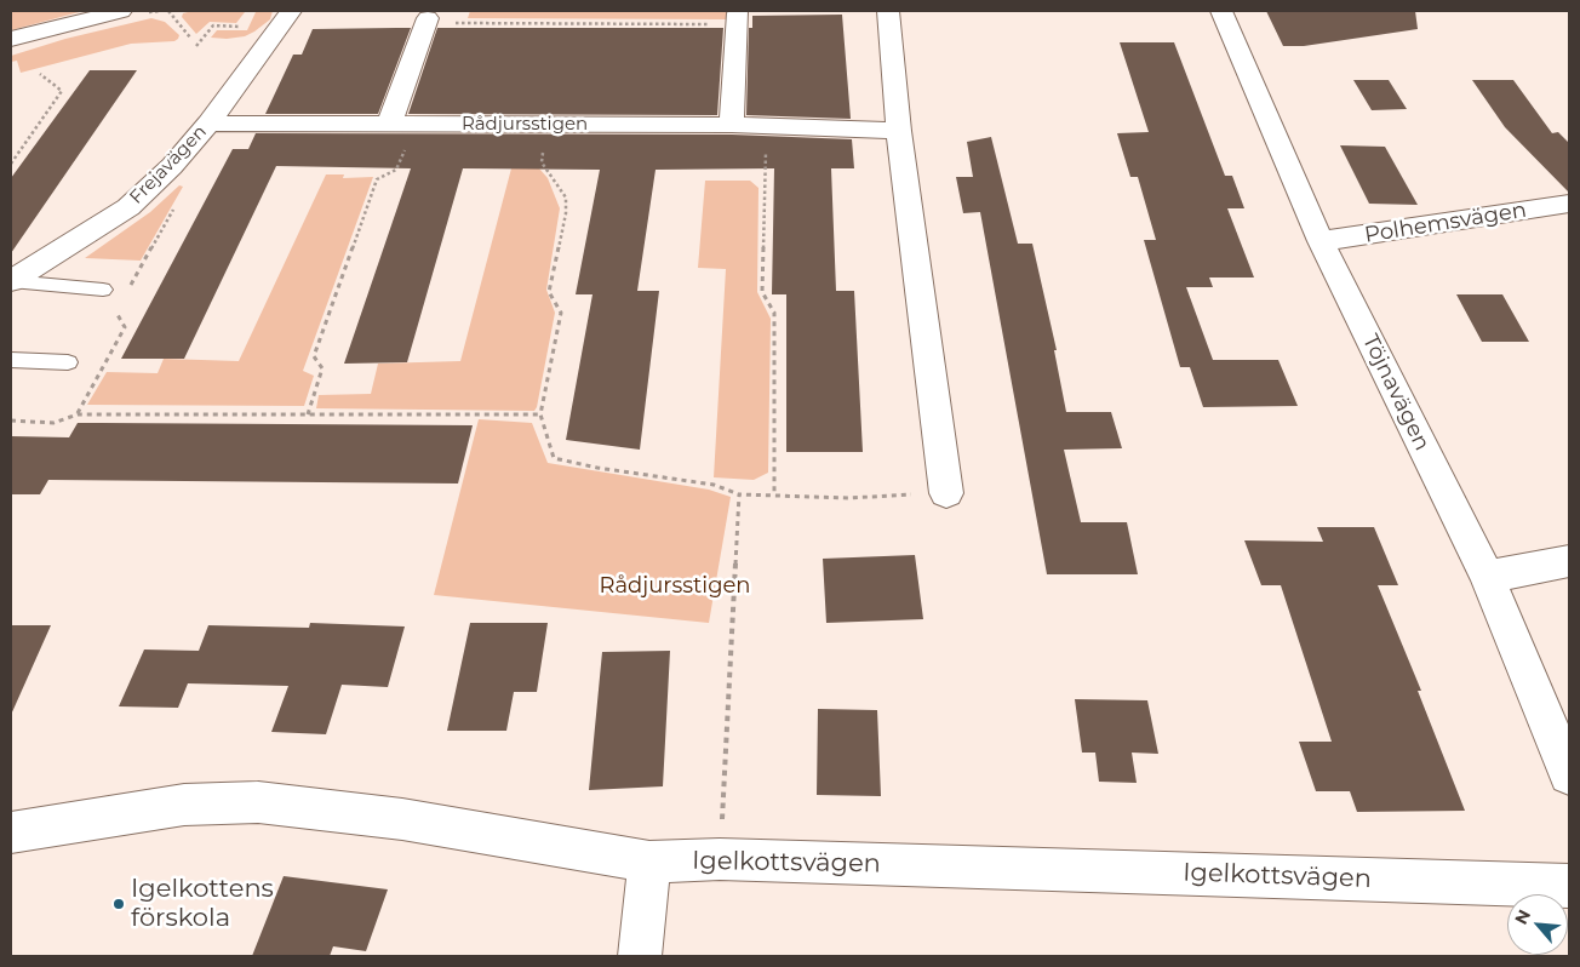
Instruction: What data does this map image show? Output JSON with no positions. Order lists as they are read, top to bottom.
{
  "streets": {
    "street": [
      "Rådjursstigen",
      "Frejavägen",
      "Polhemsvägen",
      "Töjnavägen",
      "Igelkottsvägen"
    ]
  },
  "crossings": [
    ["Rådjursstigen", "Frejavägen"],
    ["Polhemsvägen", "Töjnavägen"]
  ],
  "parks": ["Rådjursstigen"],
  "places": ["Igelkottens förskola"],
  "north": "top left"
}
